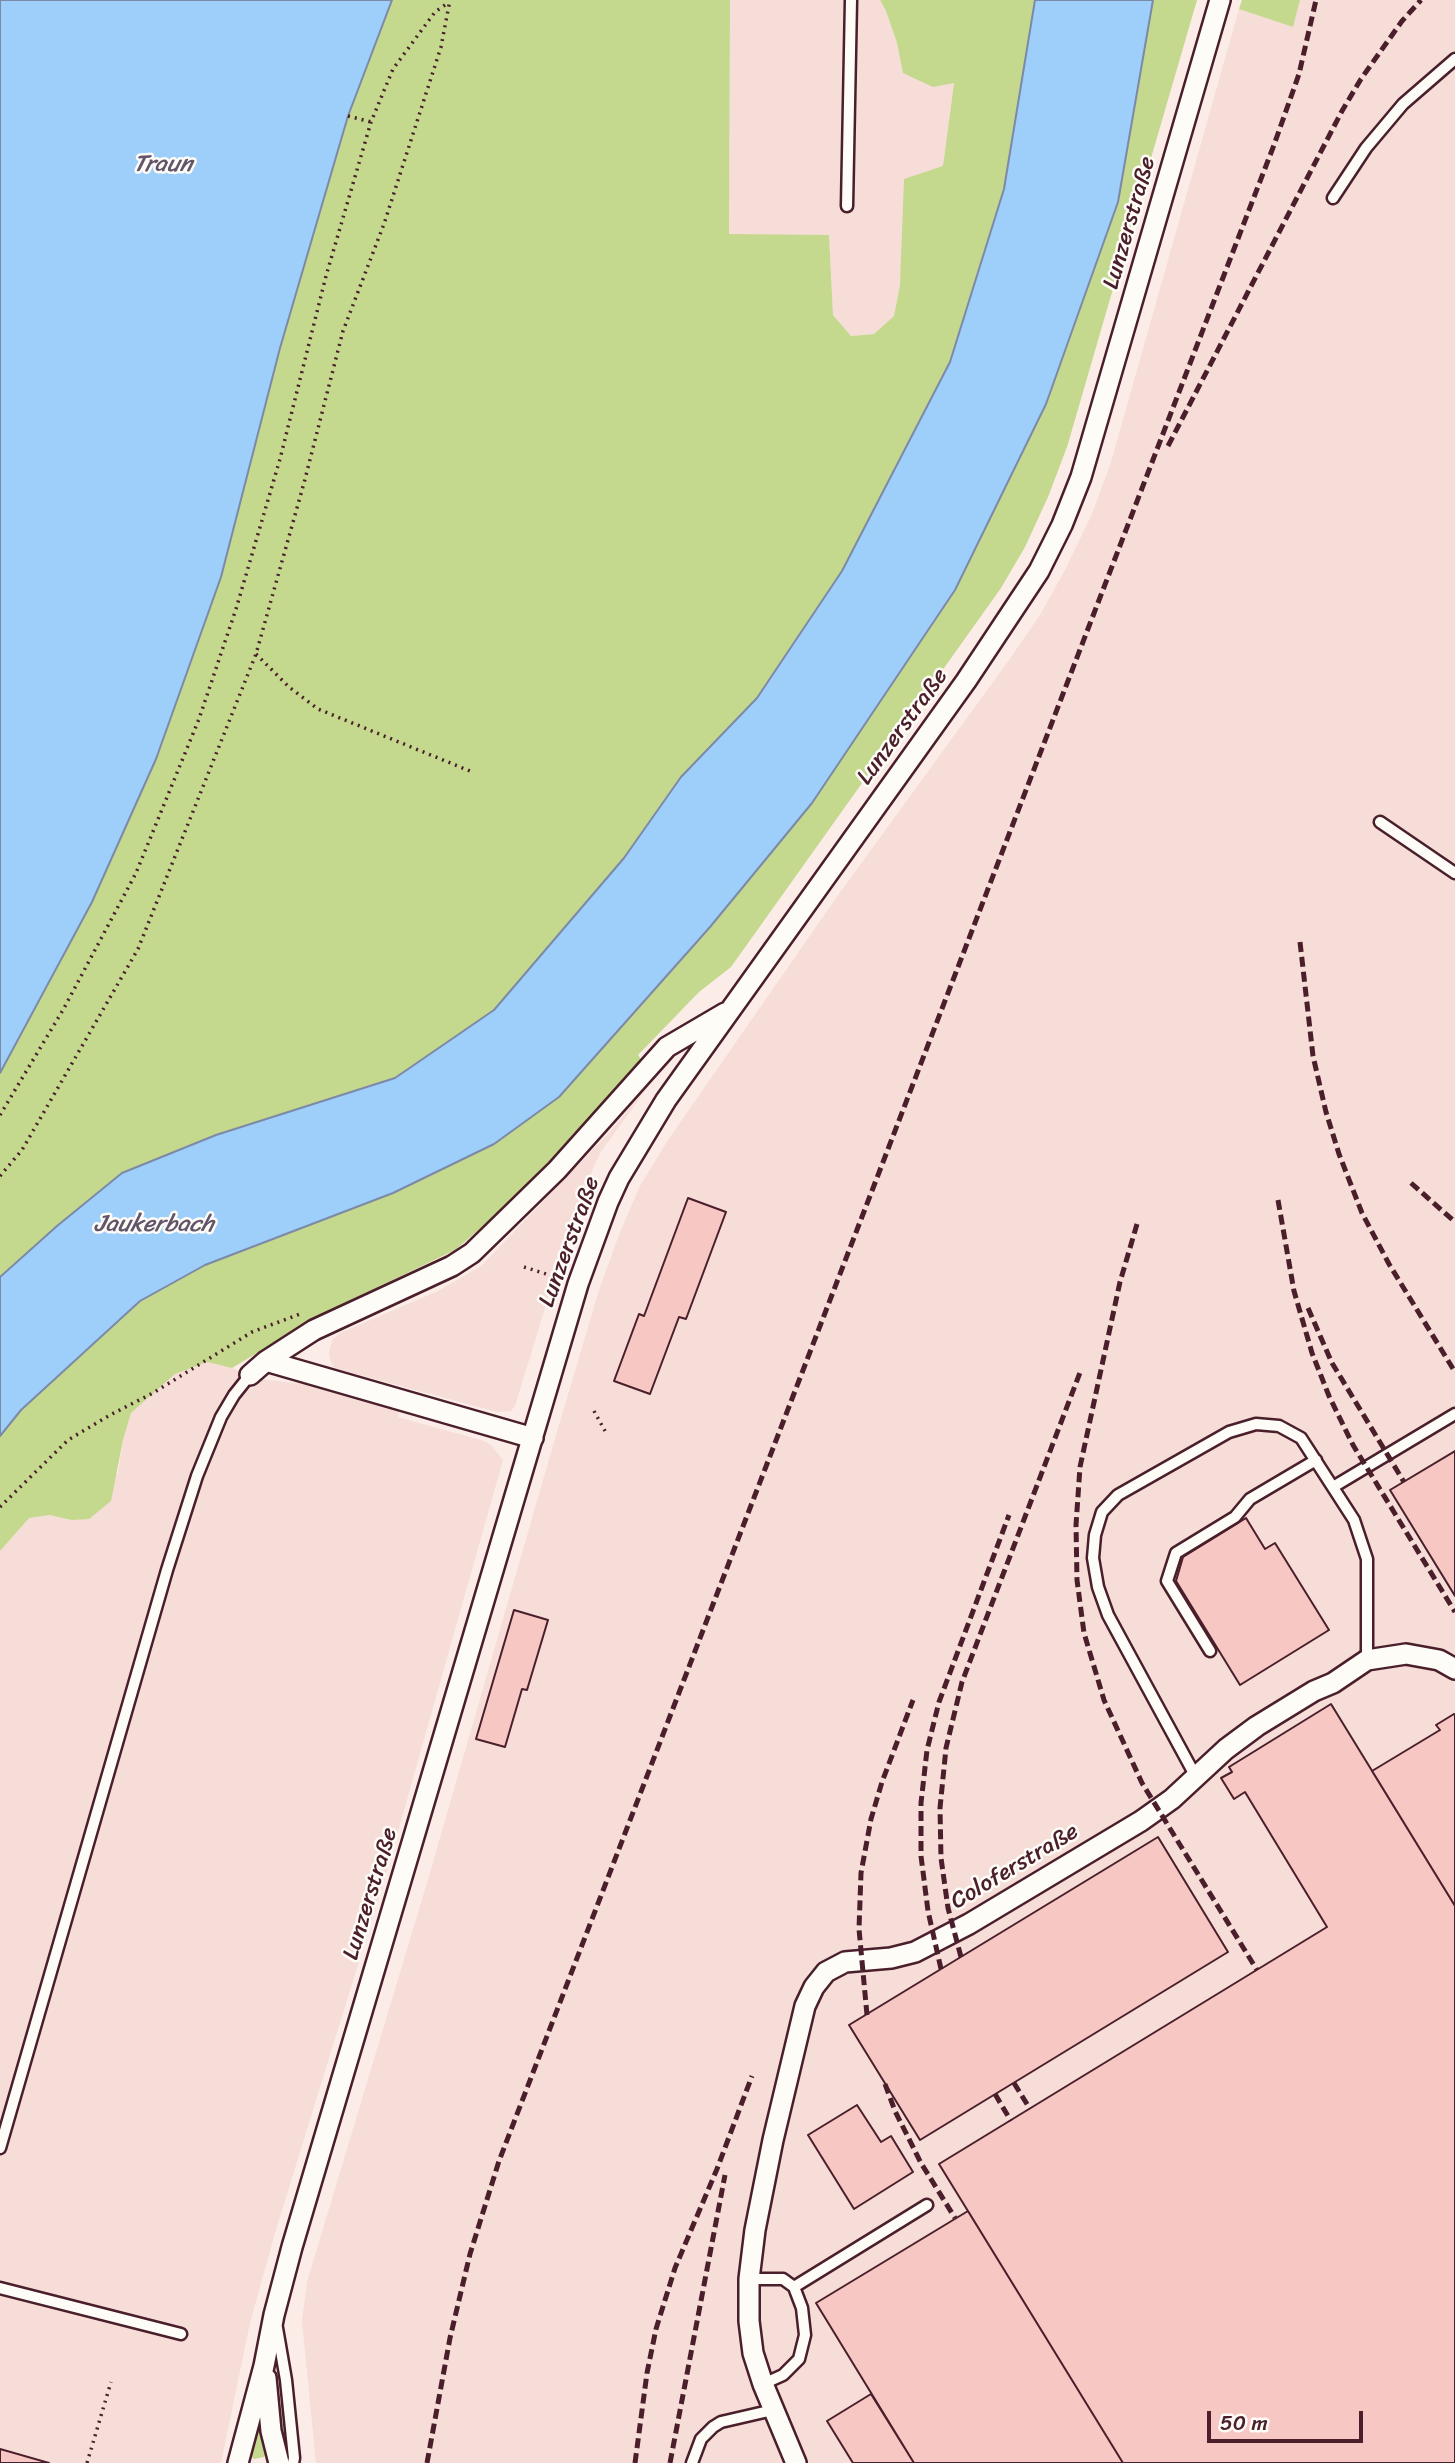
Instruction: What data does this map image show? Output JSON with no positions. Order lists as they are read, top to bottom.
{
  "streets": {
    "street": ["Lunzerstraße", "Coloferstraße"]
  },
  "water": ["Traun", "Jaukerbach"],
  "scale_bar": "50 m"
}
